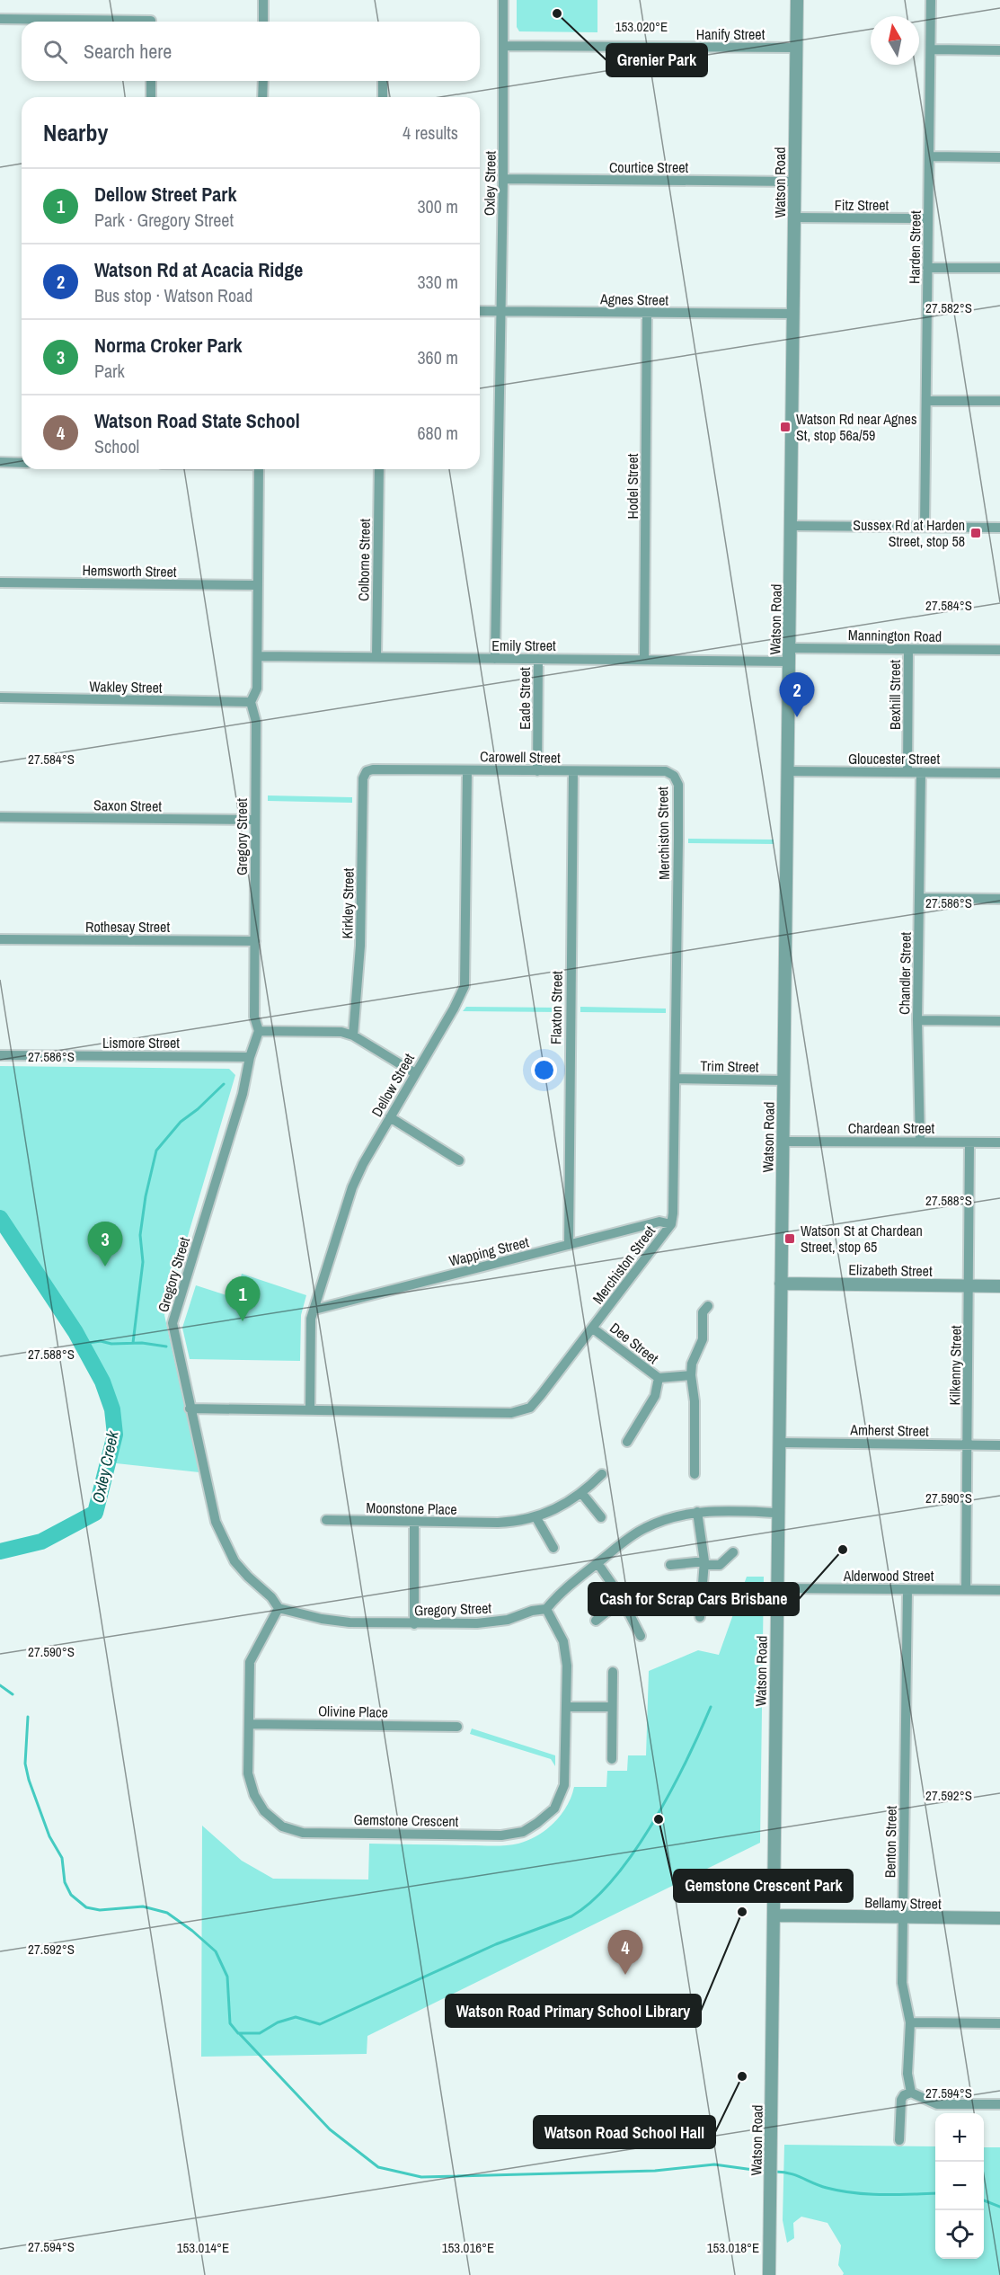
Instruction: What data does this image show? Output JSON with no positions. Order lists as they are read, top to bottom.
{
  "streets": {
    "street": [
      "Hanify Street",
      "Courtice Street",
      "Watson Road",
      "Oxley Street",
      "Fitz Street",
      "Harden Street",
      "Agnes Street",
      "Hodel Street",
      "Colborne Street",
      "Hemsworth Street",
      "Mannington Road",
      "Emily Street",
      "Wakley Street",
      "Bexhill Street",
      "Eade Street",
      "Carowell Street",
      "Gloucester Street",
      "Saxon Street",
      "Merchiston Street",
      "Gregory Street",
      "Kirkley Street",
      "Rothesay Street",
      "Chandler Street",
      "Flaxton Street",
      "Lismore Street",
      "Trim Street",
      "Dellow Street",
      "Chardean Street",
      "Wapping Street",
      "Elizabeth Street",
      "Dee Street",
      "Kilkenny Street",
      "Amherst Street",
      "Moonstone Place",
      "Alderwood Street",
      "Olivine Place",
      "Gemstone Crescent",
      "Benton Street",
      "Bellamy Street"
    ]
  },
  "crossings": [
    ["Hanify Street", "Watson Road"],
    ["Hanify Street", "Oxley Street"],
    ["Courtice Street", "Watson Road"],
    ["Courtice Street", "Oxley Street"],
    ["Watson Road", "Fitz Street"],
    ["Watson Road", "Agnes Street"],
    ["Watson Road", "Mannington Road"],
    ["Watson Road", "Emily Street"],
    ["Watson Road", "Gloucester Street"],
    ["Watson Road", "Trim Street"],
    ["Watson Road", "Chardean Street"],
    ["Watson Road", "Elizabeth Street"],
    ["Watson Road", "Amherst Street"],
    ["Watson Road", "Alderwood Street"],
    ["Watson Road", "Bellamy Street"],
    ["Oxley Street", "Agnes Street"],
    ["Oxley Street", "Emily Street"],
    ["Fitz Street", "Harden Street"],
    ["Agnes Street", "Hodel Street"],
    ["Hodel Street", "Emily Street"],
    ["Colborne Street", "Emily Street"],
    ["Hemsworth Street", "Gregory Street"],
    ["Mannington Road", "Bexhill Street"],
    ["Emily Street", "Eade Street"],
    ["Emily Street", "Gregory Street"],
    ["Wakley Street", "Gregory Street"],
    ["Bexhill Street", "Gloucester Street"],
    ["Eade Street", "Carowell Street"],
    ["Carowell Street", "Merchiston Street"],
    ["Carowell Street", "Kirkley Street"],
    ["Carowell Street", "Flaxton Street"],
    ["Carowell Street", "Dellow Street"],
    ["Gloucester Street", "Chandler Street"],
    ["Saxon Street", "Gregory Street"],
    ["Merchiston Street", "Gregory Street"],
    ["Merchiston Street", "Trim Street"],
    ["Merchiston Street", "Dellow Street"],
    ["Merchiston Street", "Wapping Street"],
    ["Merchiston Street", "Dee Street"],
    ["Gregory Street", "Rothesay Street"],
    ["Gregory Street", "Lismore Street"],
    ["Gregory Street", "Gemstone Crescent"],
    ["Chandler Street", "Chardean Street"],
    ["Flaxton Street", "Wapping Street"],
    ["Dellow Street", "Wapping Street"],
    ["Chardean Street", "Kilkenny Street"],
    ["Elizabeth Street", "Kilkenny Street"],
    ["Kilkenny Street", "Amherst Street"],
    ["Kilkenny Street", "Alderwood Street"],
    ["Alderwood Street", "Benton Street"],
    ["Olivine Place", "Gemstone Crescent"],
    ["Benton Street", "Bellamy Street"]
  ],
  "water": ["Oxley Creek"],
  "places": {
    "other": [
      "Grenier Park",
      "Cash for Scrap Cars Brisbane",
      "Gemstone Crescent Park",
      "Watson Road Primary School Library",
      "Watson Road School Hall"
    ],
    "transit": ["Watson Rd near Agnes St, stop 56a/59", "Sussex Rd at Harden Street, stop 58", "Watson St at Chardean Street, stop 65"]
  },
  "north": "top",
  "page": {
    "search": "Search here",
    "heading": ["Nearby", "4 results"],
    "list": [
      {
        "mark": "1",
        "name": "Dellow Street Park",
        "note": "Park · Gregory Street",
        "value": "300 m"
      },
      {
        "mark": "2",
        "name": "Watson Rd at Acacia Ridge",
        "note": "Bus stop · Watson Road",
        "value": "330 m"
      },
      {
        "mark": "3",
        "name": "Norma Croker Park",
        "note": "Park",
        "value": "360 m"
      },
      {
        "mark": "4",
        "name": "Watson Road State School",
        "note": "School",
        "value": "680 m"
      }
    ],
    "pins": [
      "2",
      "3",
      "1",
      "4"
    ],
    "map_buttons": ["+", "−"]
  },
  "coordinates": [
    "153.020°E",
    "27.582°S",
    "27.584°S",
    "27.586°S",
    "27.588°S",
    "27.590°S",
    "27.592°S",
    "27.594°S",
    "153.014°E",
    "153.016°E",
    "153.018°E"
  ]
}
